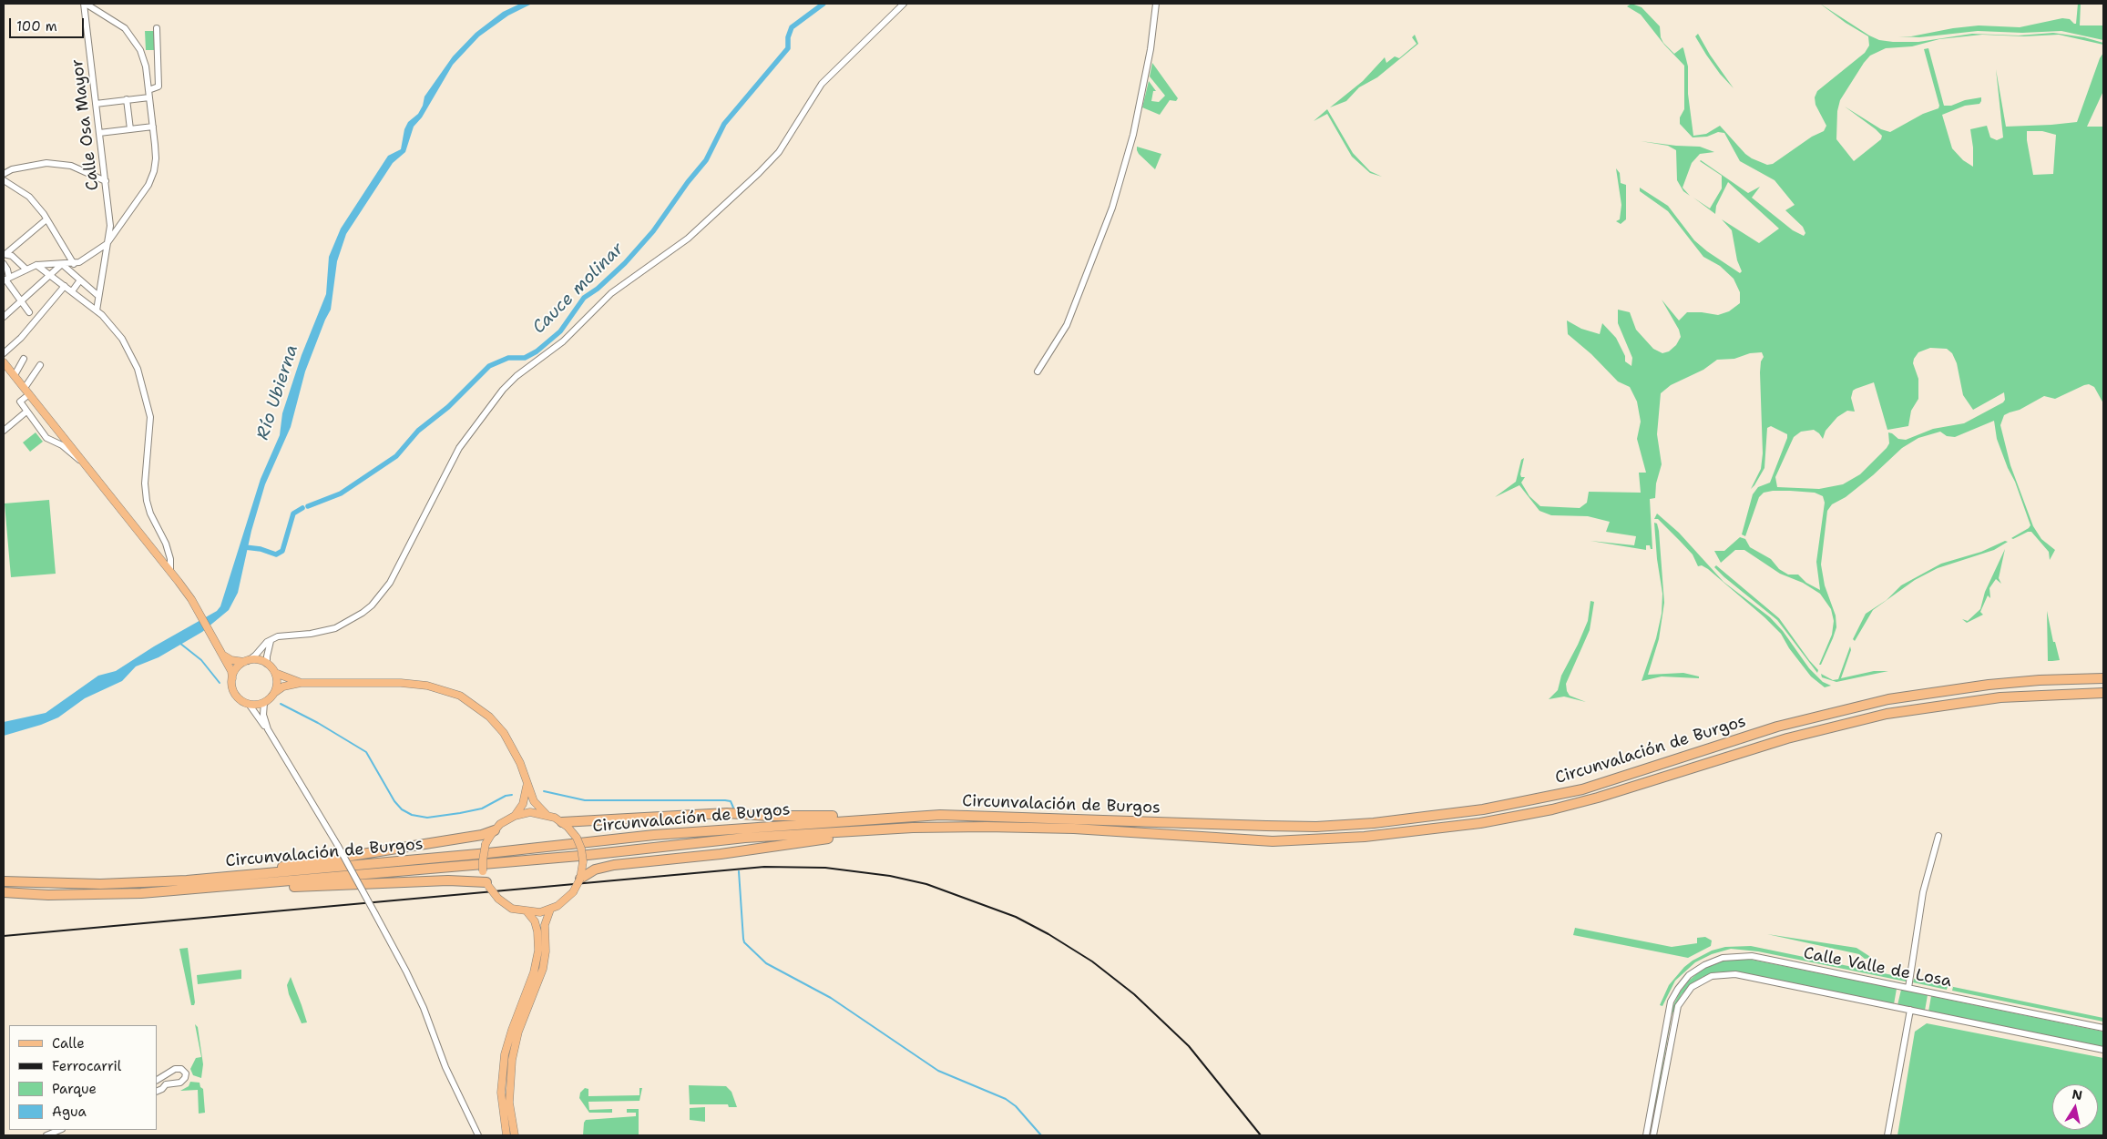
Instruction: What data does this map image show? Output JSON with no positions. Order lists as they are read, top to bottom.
{
  "streets": {
    "highway": ["Circunvalación de Burgos"],
    "street": ["Calle Osa Mayor", "Calle Valle de Losa"]
  },
  "water": ["Cauce molinar", "Río Ubierna"],
  "legend": [
    "Calle",
    "Ferrocarril",
    "Parque",
    "Agua"
  ],
  "scale_bar": "100 m",
  "north": "top"
}
